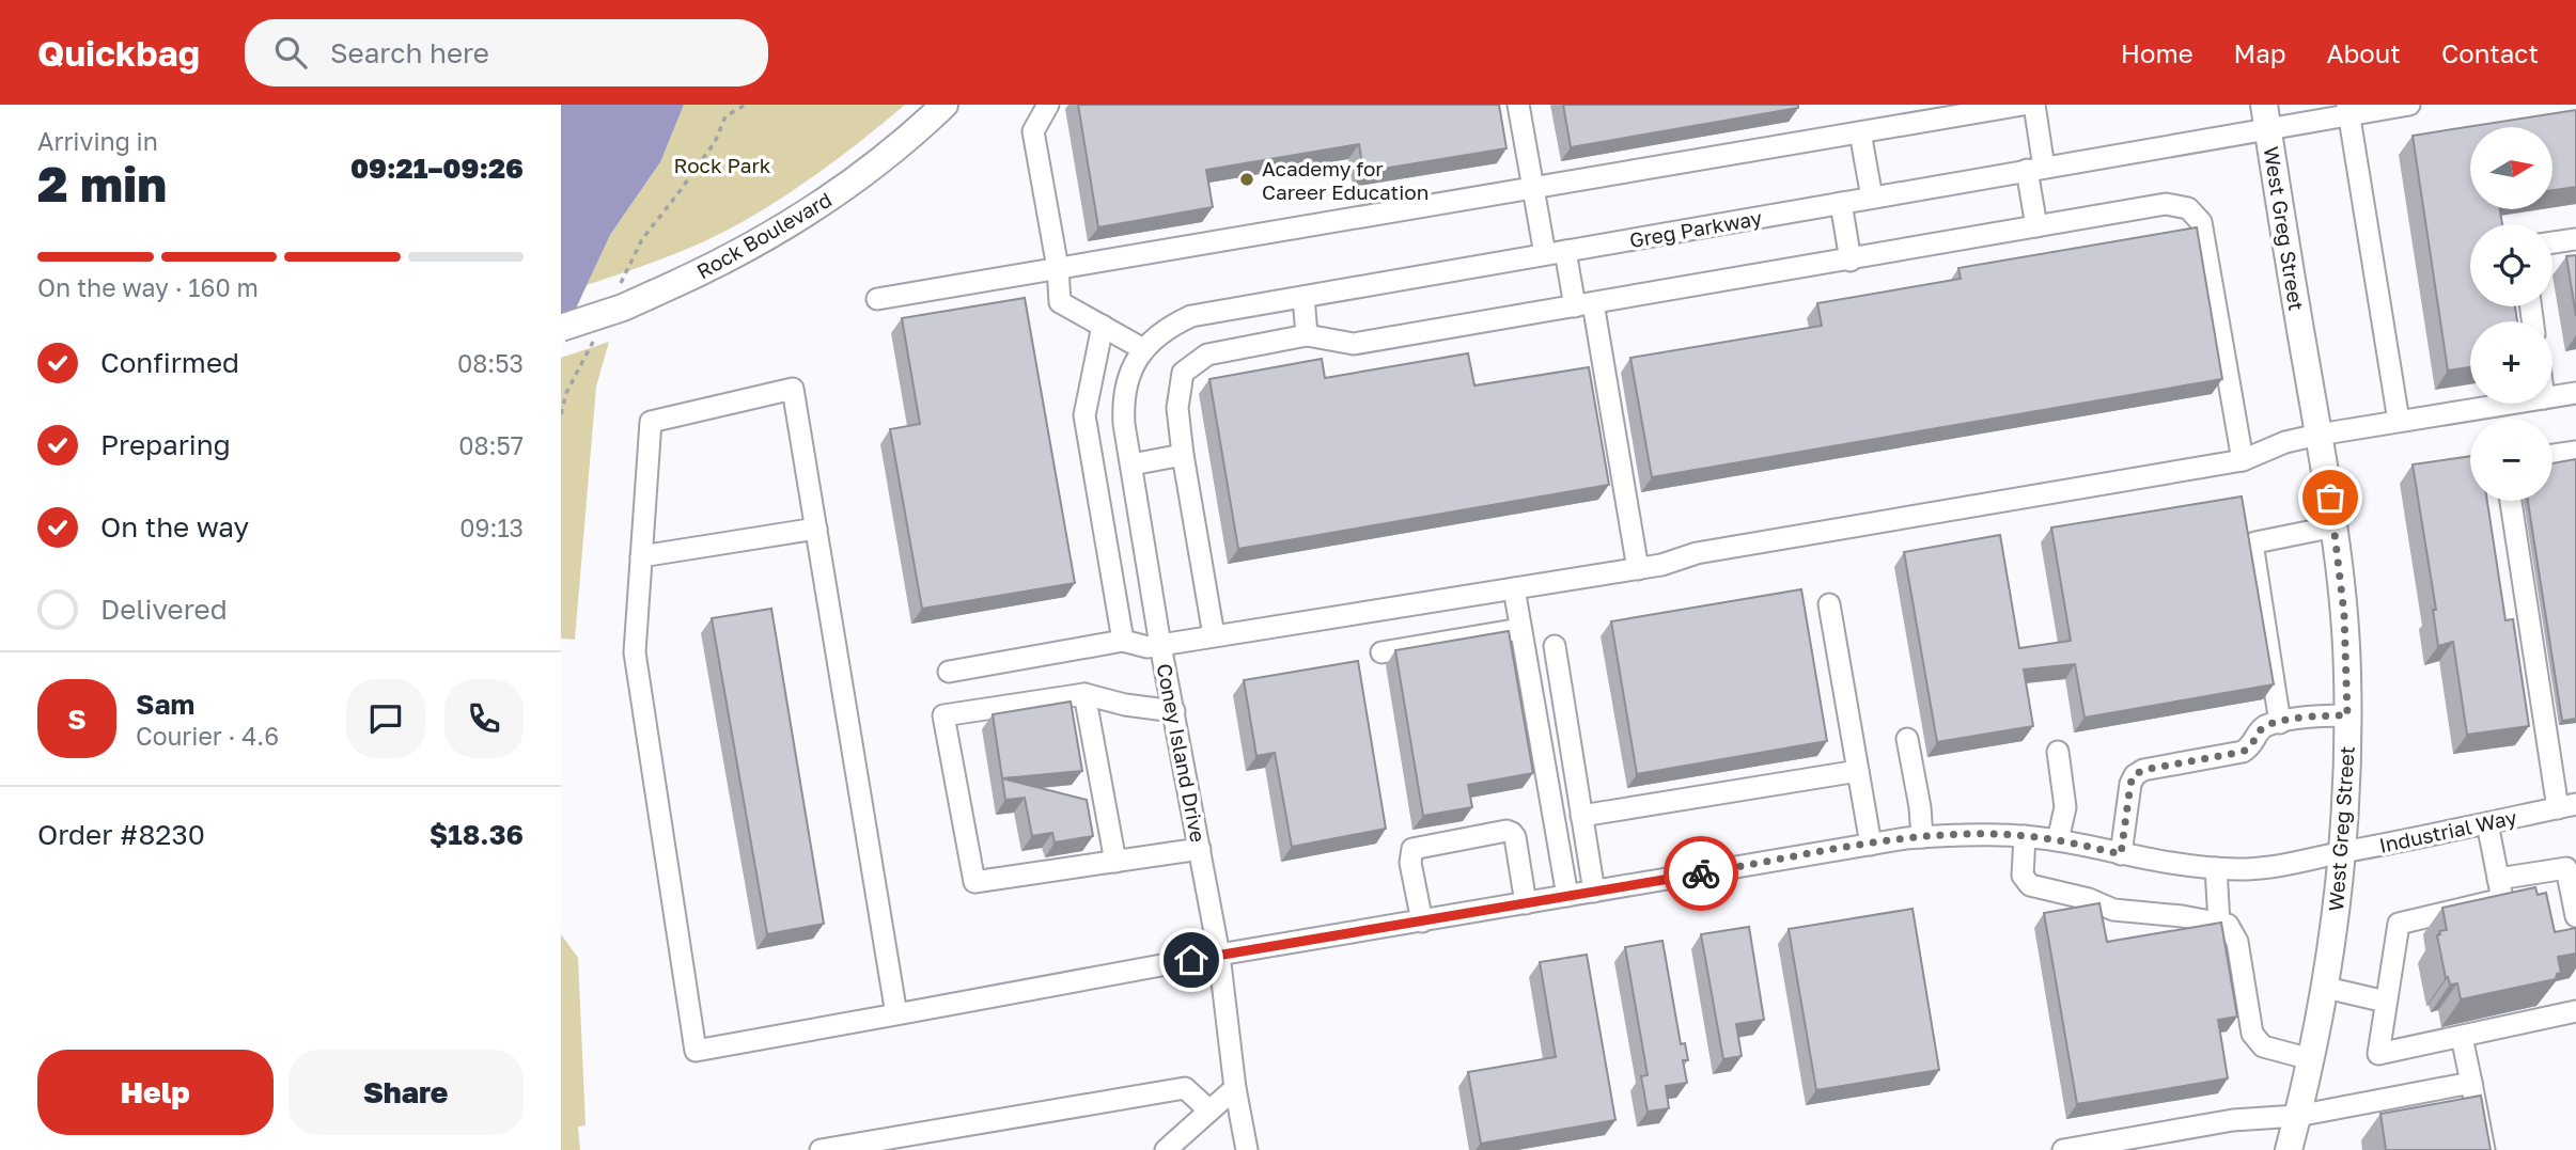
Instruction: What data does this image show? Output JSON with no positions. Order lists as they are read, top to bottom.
{
  "streets": {
    "main road": ["West Greg Street", "Rock Boulevard"],
    "street": ["Greg Parkway", "Coney Island Drive", "Industrial Way"]
  },
  "crossings": [
    ["Greg Parkway", "West Greg Street"],
    ["Greg Parkway", "Coney Island Drive"],
    ["West Greg Street", "Industrial Way"],
    ["Coney Island Drive", "Industrial Way"]
  ],
  "parks": ["Rock Park"],
  "places": ["Academy for Career Education"],
  "north": "right",
  "page": {
    "header": "Quickbag",
    "search": "Search here",
    "nav": [
      "Home",
      "Map",
      "About",
      "Contact"
    ],
    "heading": ["2 min", "Arriving in", "09:21–09:26"],
    "panel": [
      "Sam",
      "Courier · 4.6",
      "Order #8230",
      "$18.36"
    ],
    "map_buttons": ["+", "−"],
    "bar": "On the way · 160 m",
    "list": [
      ["Confirmed", "08:53"],
      ["Preparing", "08:57"],
      ["On the way", "09:13"],
      "Delivered"
    ],
    "round": "S",
    "buttons": ["Help", "Share"]
  }
}
